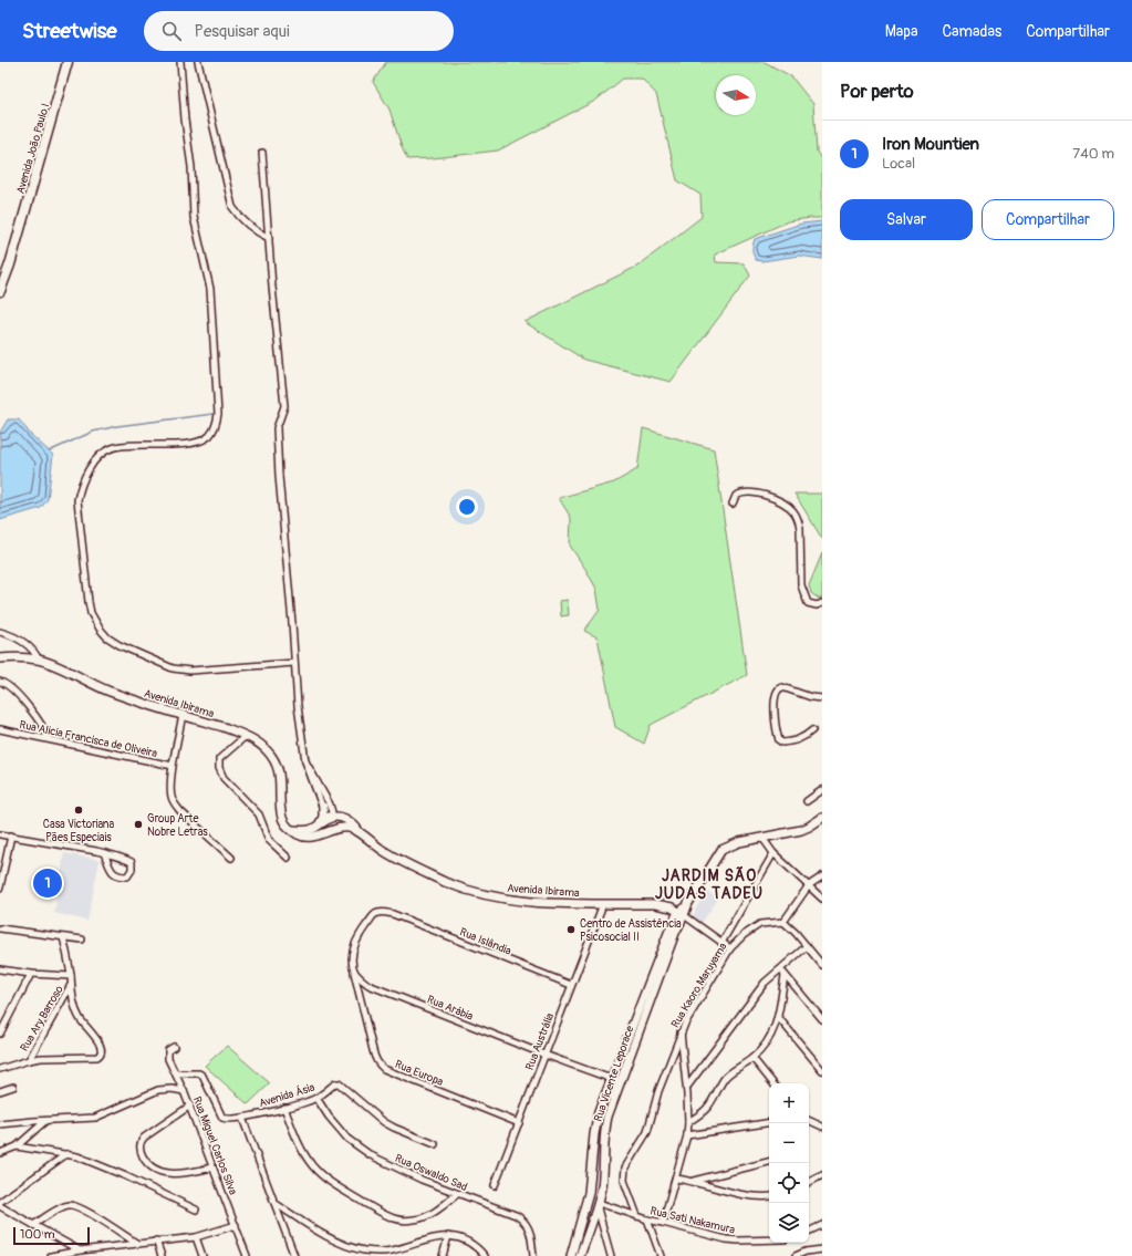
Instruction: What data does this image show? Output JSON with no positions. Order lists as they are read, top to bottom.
{
  "streets": {
    "main road": ["Avenida João Paulo I", "Avenida Ibirama", "Rua Vicente Leporace"],
    "street": [
      "Rua Alicia Francisca de Oliveira",
      "Rua Islândia",
      "Rua Kaoro Maruyama",
      "Rua Arábia",
      "Rua Ary Barroso",
      "Rua Austrália",
      "Rua Europa",
      "Avenida Ásia",
      "Rua Miguel Carlos Silva",
      "Rua Oswaldo Sad",
      "Rua Sati Nakamura"
    ]
  },
  "crossings": [
    ["Avenida Ibirama", "Rua Austrália"],
    ["Avenida Ibirama", "Rua Vicente Leporace"],
    ["Rua Islândia", "Rua Arábia"],
    ["Rua Islândia", "Rua Austrália"],
    ["Rua Islândia", "Rua Europa"],
    ["Rua Kaoro Maruyama", "Rua Sati Nakamura"],
    ["Rua Arábia", "Rua Austrália"],
    ["Rua Arábia", "Rua Europa"],
    ["Rua Arábia", "Rua Vicente Leporace"],
    ["Rua Austrália", "Rua Europa"],
    ["Rua Vicente Leporace", "Rua Sati Nakamura"],
    ["Avenida Ásia", "Rua Miguel Carlos Silva"],
    ["Avenida Ásia", "Rua Oswaldo Sad"]
  ],
  "districts": ["JARDIM SÃO JUDAS TADEU"],
  "places": ["Casa Victoriana Pães Especiais", "Group Arte Nobre Letras", "Centro de Assistência Psicosocial II"],
  "scale_bar": "100 m",
  "north": "right",
  "page": {
    "header": "Streetwise",
    "search": "Pesquisar aqui",
    "nav": ["Mapa", "Camadas", "Compartilhar"],
    "heading": "Por perto",
    "list": [
      {
        "mark": "1",
        "name": "Iron Mountien",
        "note": "Local",
        "value": "740 m"
      }
    ],
    "buttons": ["Salvar", "Compartilhar"],
    "pins": "1",
    "map_buttons": ["+", "−"],
    "scale": "100 m"
  }
}
